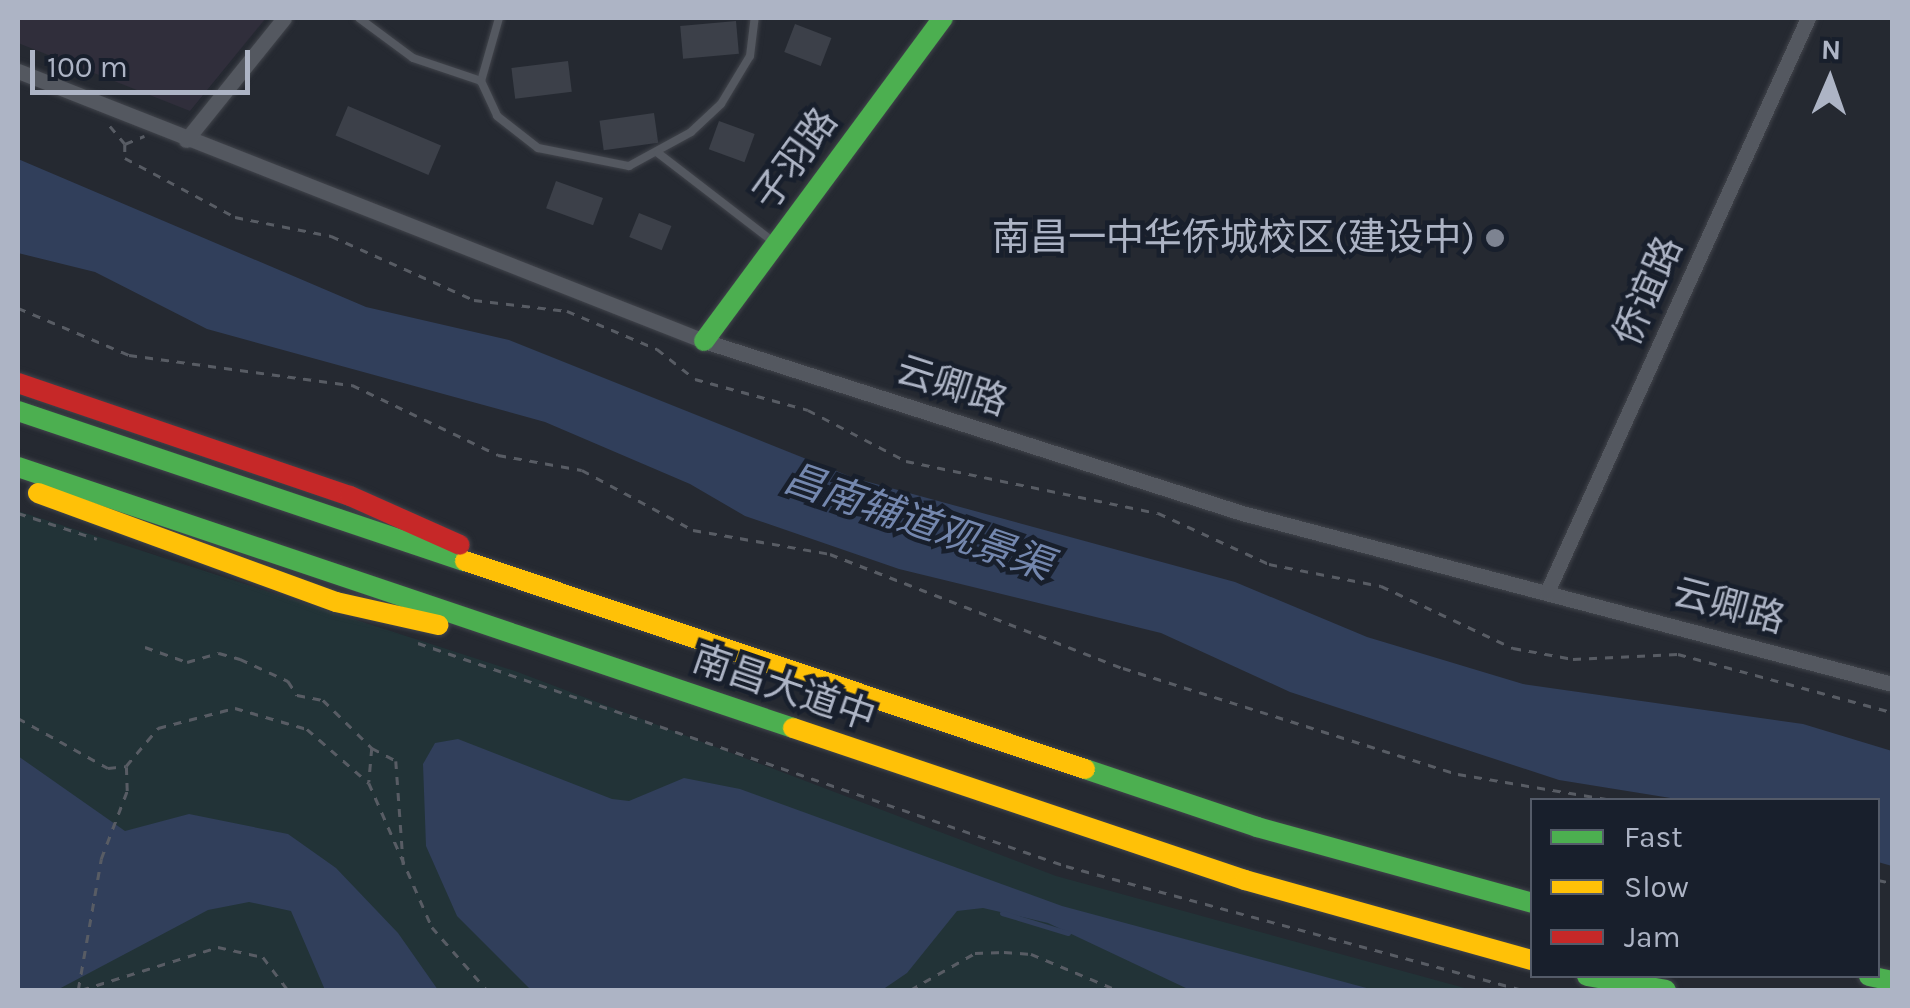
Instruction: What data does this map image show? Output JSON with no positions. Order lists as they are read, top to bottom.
{
  "streets": {
    "main road": ["子羽路", "南昌大道中"],
    "street": ["侨谊路", "云卿路"]
  },
  "crossings": [
    ["子羽路", "云卿路"],
    ["侨谊路", "云卿路"]
  ],
  "water": ["昌南辅道观景渠"],
  "places": ["南昌一中华侨城校区(建设中)"],
  "legend": ["Fast", "Slow", "Jam"],
  "scale_bar": "100 m",
  "north": "top"
}
